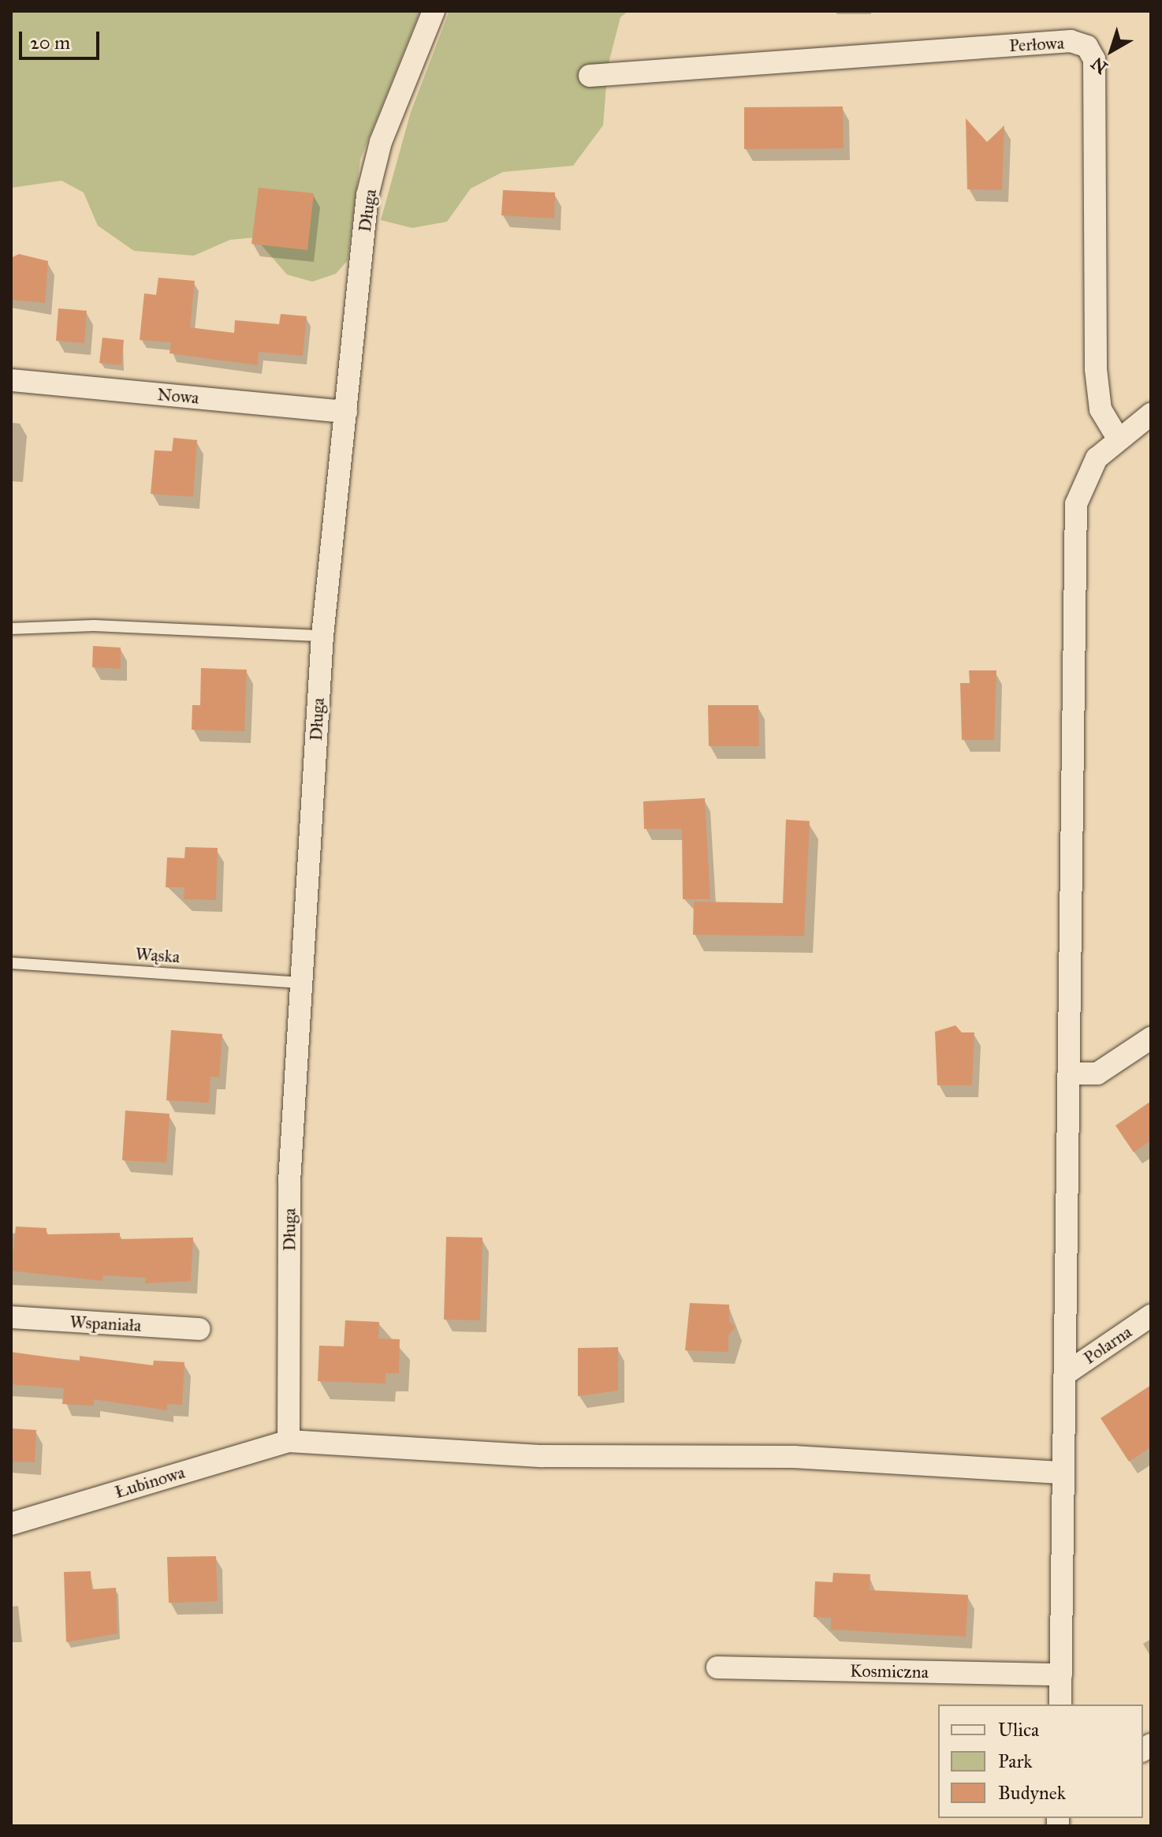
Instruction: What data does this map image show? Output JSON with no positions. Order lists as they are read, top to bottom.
{
  "streets": {
    "street": [
      "Perłowa",
      "Długa",
      "Nowa",
      "Wspaniała",
      "Polarna",
      "Łubinowa",
      "Kosmiczna"
    ],
    "lane": ["Wąska"]
  },
  "crossings": [
    ["Długa", "Nowa"],
    ["Długa", "Wąska"],
    ["Długa", "Łubinowa"]
  ],
  "legend": ["Ulica", "Park", "Budynek"],
  "scale_bar": "20 m",
  "north": "bottom left"
}
